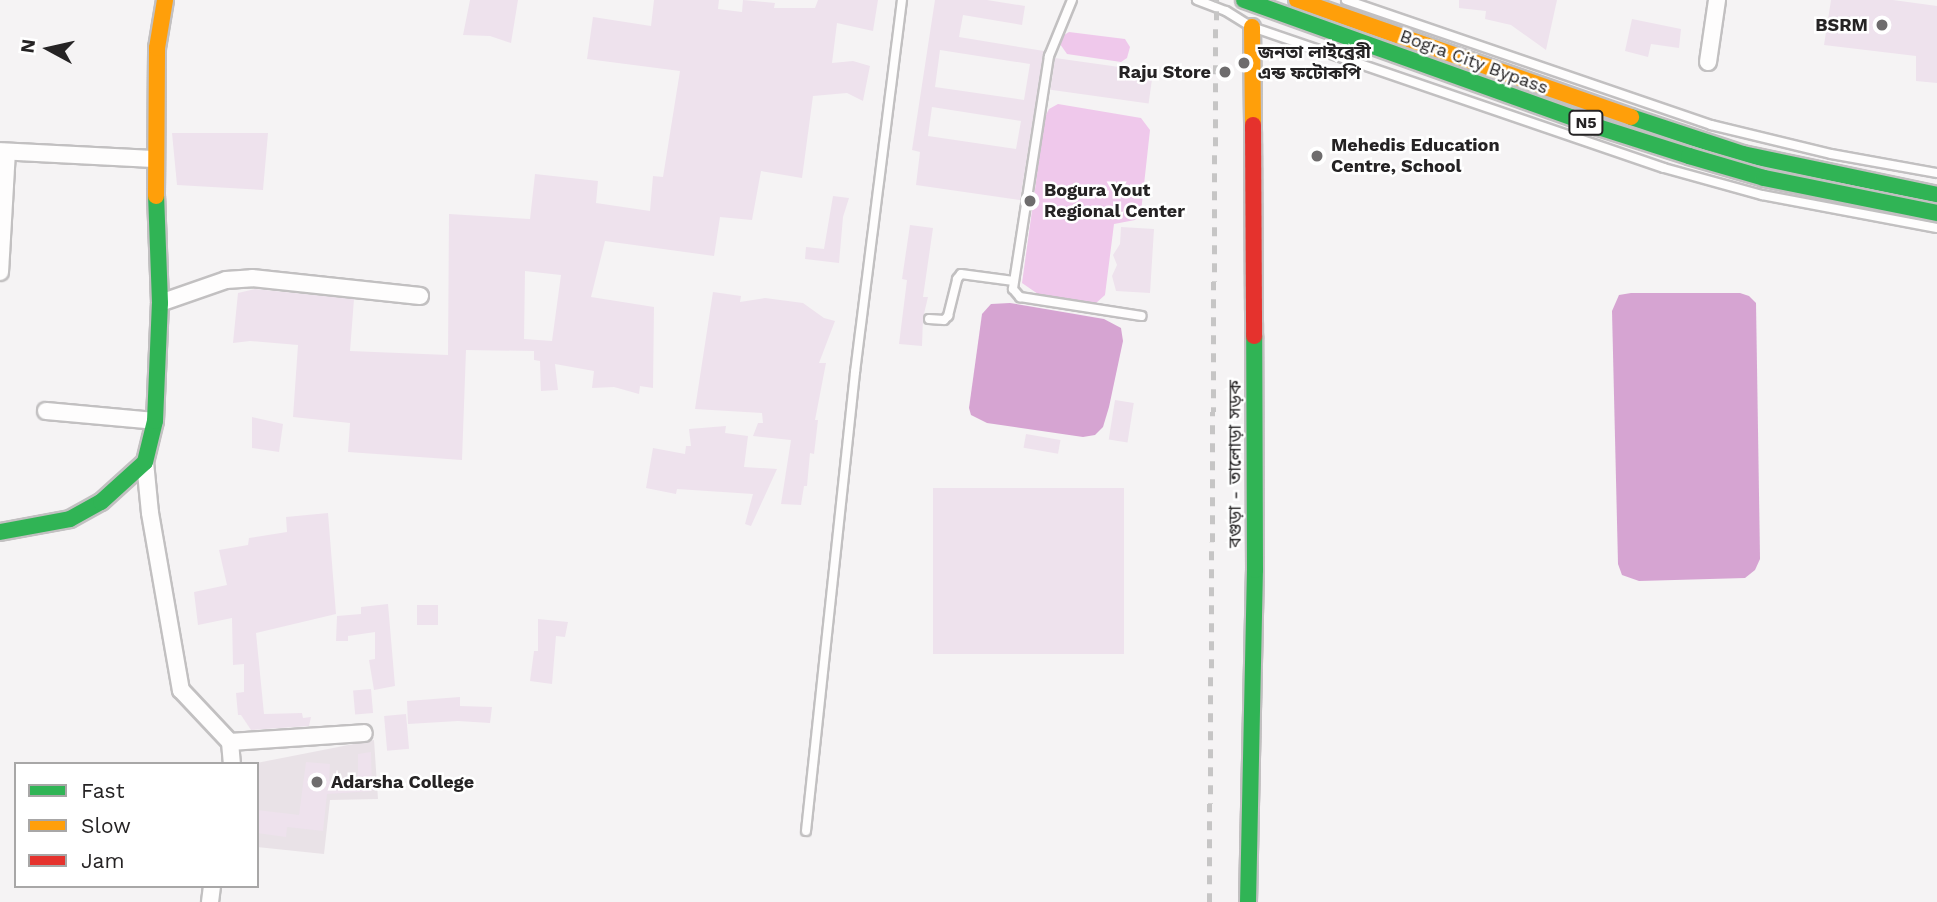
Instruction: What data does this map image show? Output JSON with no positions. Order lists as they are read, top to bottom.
{
  "streets": {
    "main road": ["Bogra City Bypass", "N5", "বগুড়া - তালোড়া সড়ক"]
  },
  "places": [
    "BSRM",
    "জনতা লাইব্রেরী এন্ড ফটোকপি",
    "Raju Store",
    "Mehedis Education Centre, School",
    "Bogura Yout Regional Center",
    "Adarsha College"
  ],
  "legend": ["Fast", "Slow", "Jam"],
  "north": "left"
}
